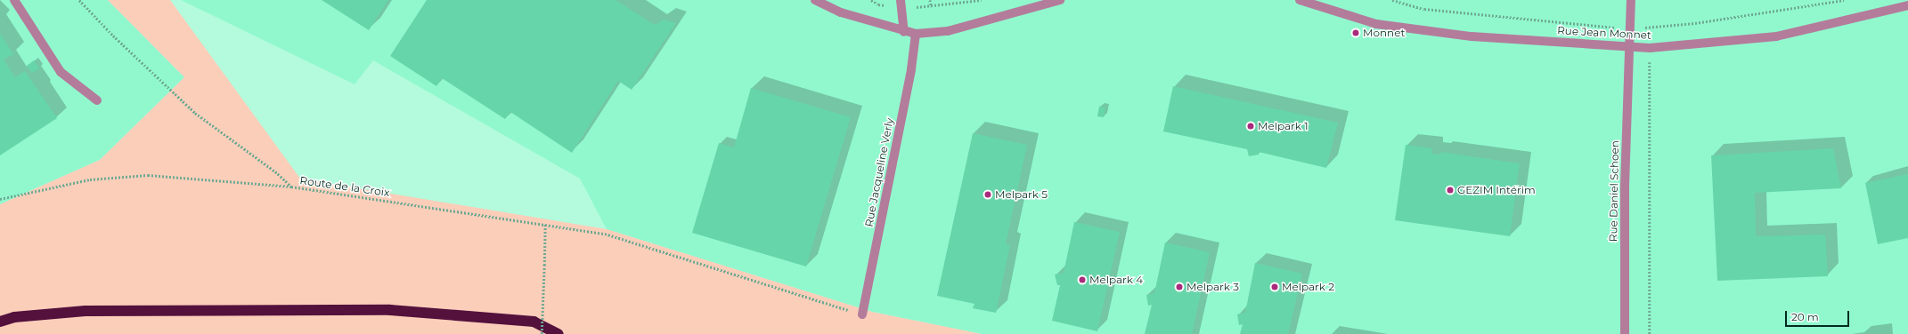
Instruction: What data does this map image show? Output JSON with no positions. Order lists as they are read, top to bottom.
{
  "streets": {
    "street": ["Rue Jean Monnet", "Rue Jacqueline Verly", "Rue Daniel Schoen"],
    "path": ["Route de la Croix"]
  },
  "crossings": [
    ["Rue Jean Monnet", "Rue Daniel Schoen"],
    ["Rue Jacqueline Verly", "Route de la Croix"]
  ],
  "places": [
    "Monnet",
    "Melpark 1",
    "GEZIM Intérim",
    "Melpark 5",
    "Melpark 4",
    "Melpark 3",
    "Melpark 2"
  ],
  "scale_bar": "20 m"
}
